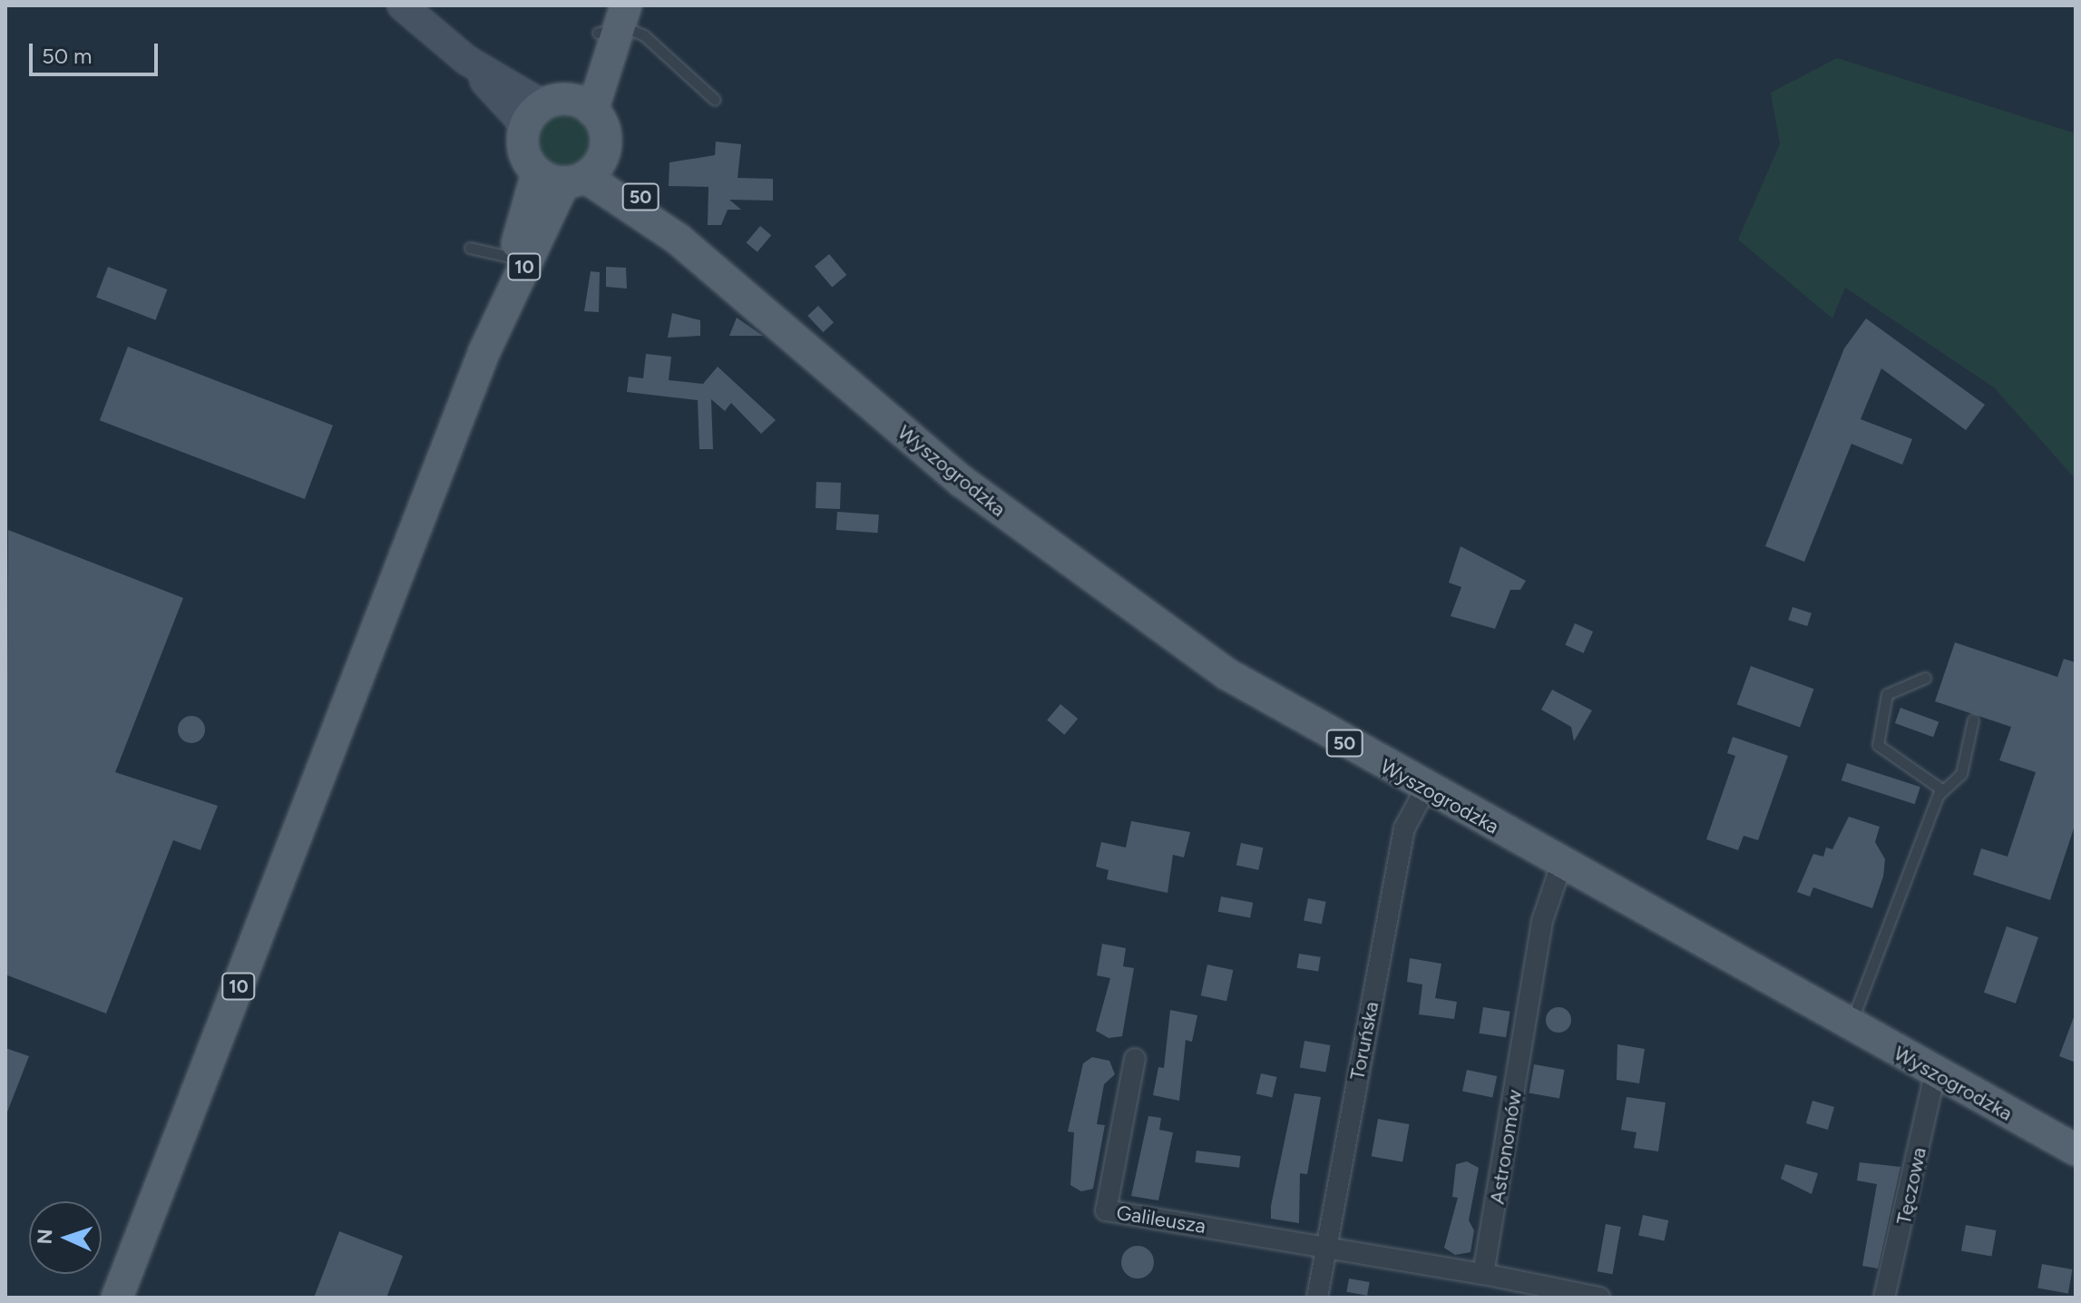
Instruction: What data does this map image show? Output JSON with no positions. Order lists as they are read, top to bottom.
{
  "streets": {
    "main road": ["50", "10", "Wyszogrodzka"],
    "street": [
      "Toruńska",
      "Astronomów",
      "Tęczowa",
      "Galileusza"
    ]
  },
  "crossings": [
    ["10", "Wyszogrodzka"],
    ["Wyszogrodzka", "Toruńska"],
    ["Wyszogrodzka", "Astronomów"],
    ["Wyszogrodzka", "Tęczowa"],
    ["Toruńska", "Galileusza"]
  ],
  "scale_bar": "50 m",
  "north": "left"
}
